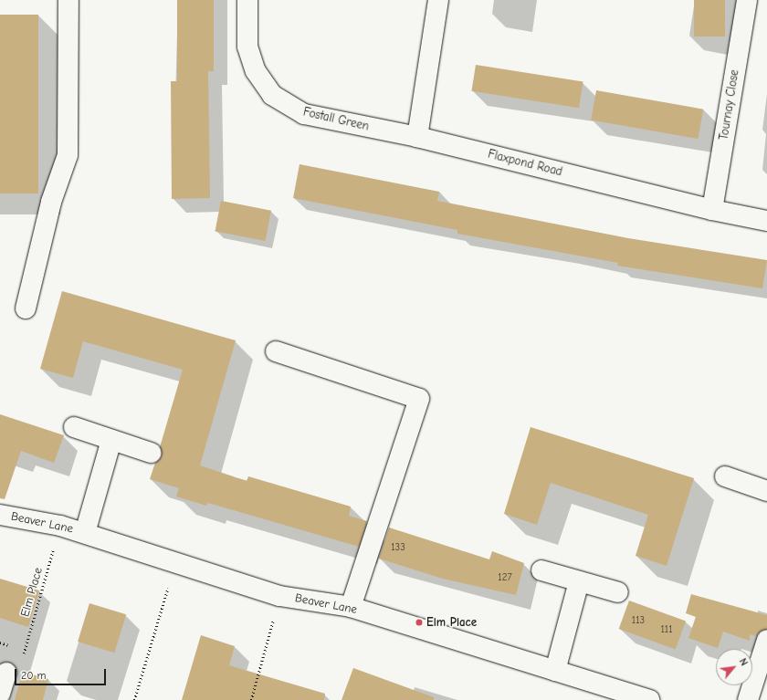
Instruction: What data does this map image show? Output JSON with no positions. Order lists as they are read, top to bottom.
{
  "streets": {
    "street": [
      "Tournay Close",
      "Fostall Green",
      "Flaxpond Road",
      "Beaver Lane"
    ],
    "path": ["Elm Place"]
  },
  "crossings": [
    ["Tournay Close", "Flaxpond Road"],
    ["Fostall Green", "Flaxpond Road"],
    ["Beaver Lane", "Elm Place"]
  ],
  "places": ["Elm Place"],
  "house_numbers": [
    "133",
    "127",
    "113",
    "111"
  ],
  "scale_bar": "20 m",
  "north": "top right"
}
